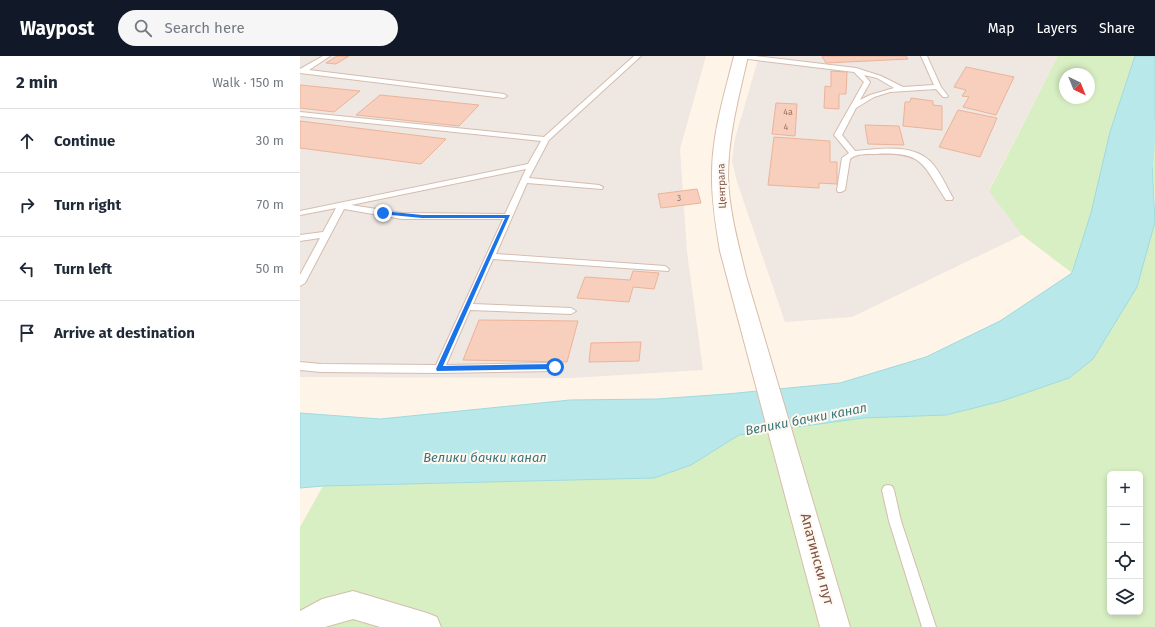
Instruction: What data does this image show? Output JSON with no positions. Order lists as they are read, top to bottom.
{
  "streets": {
    "main road": ["Централа", "Апатински пут"]
  },
  "crossings": [
    ["Централа", "Апатински пут"]
  ],
  "water": ["Велики бачки канал"],
  "house_numbers": ["4a", "4", "3"],
  "north": "bottom right",
  "page": {
    "header": "Waypost",
    "search": "Search here",
    "nav": ["Map", "Layers", "Share"],
    "heading": ["2 min", "Walk · 150 m"],
    "list": [
      ["Continue", "30 m"],
      ["Turn right", "70 m"],
      ["Turn left", "50 m"],
      "Arrive at destination"
    ],
    "map_buttons": ["+", "−"]
  }
}
